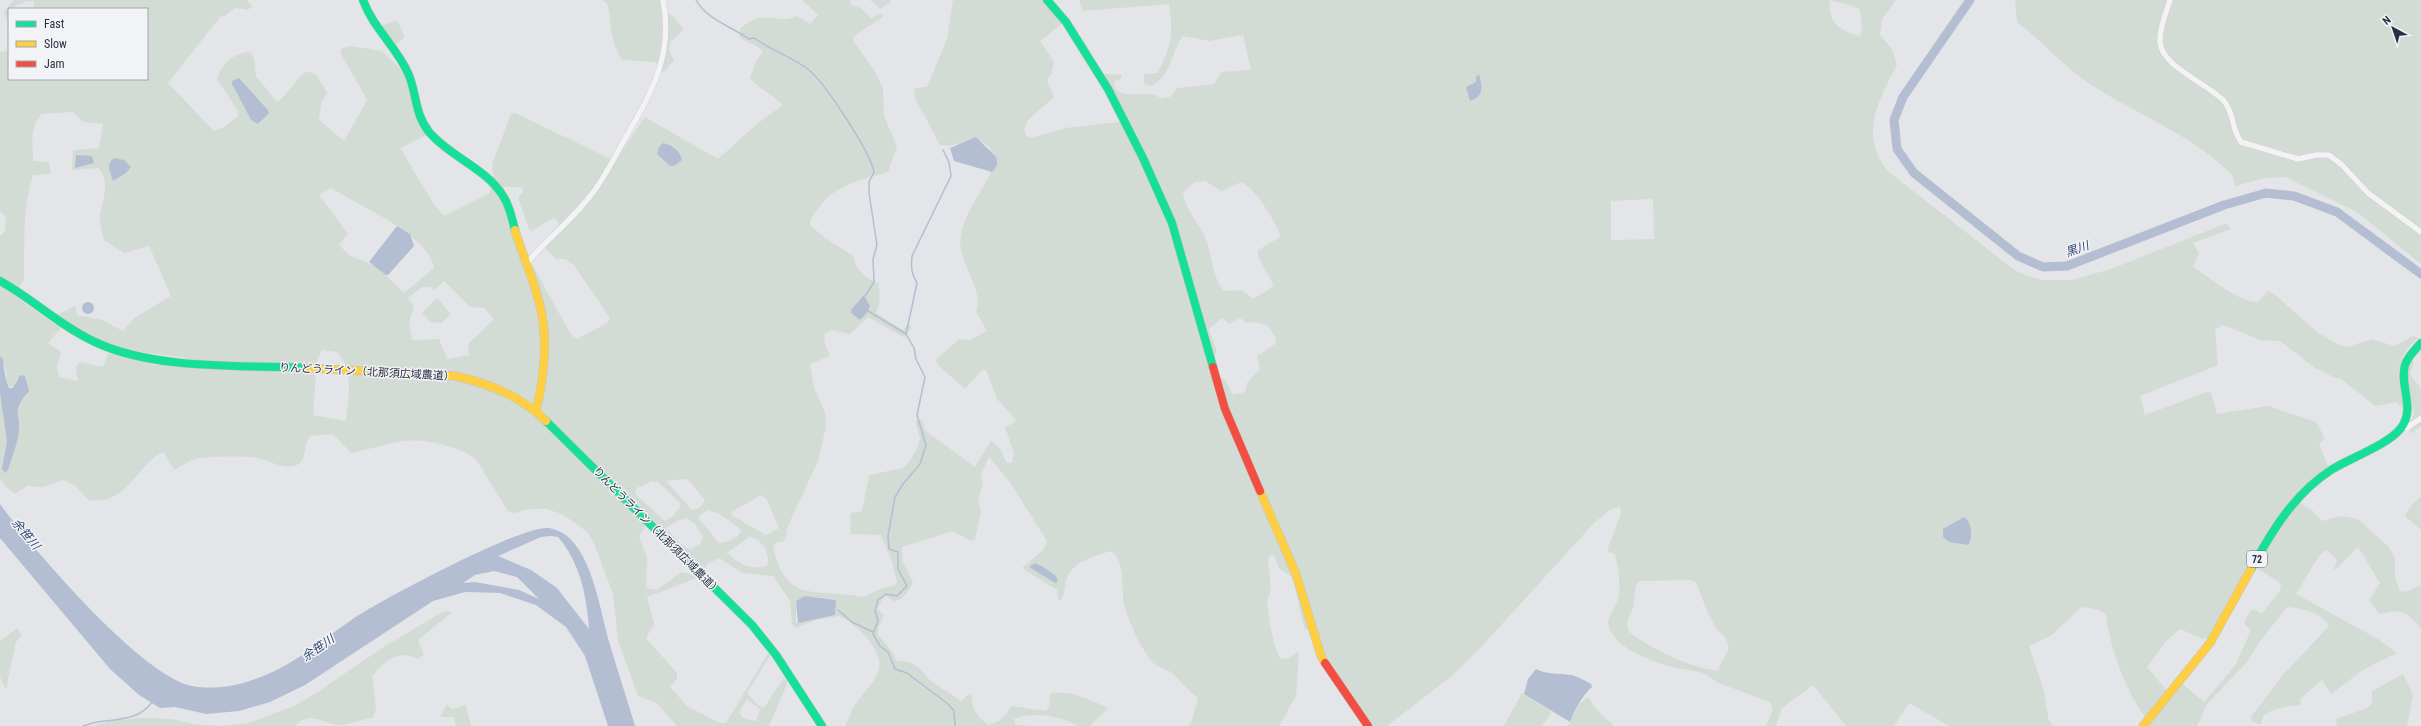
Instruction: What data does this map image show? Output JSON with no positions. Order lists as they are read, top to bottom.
{
  "streets": {
    "street": ["りんどうライン（北那須広域農道）", "72"]
  },
  "water": ["黒川", "余笹川"],
  "legend": ["Fast", "Slow", "Jam"],
  "north": "top left"
}
